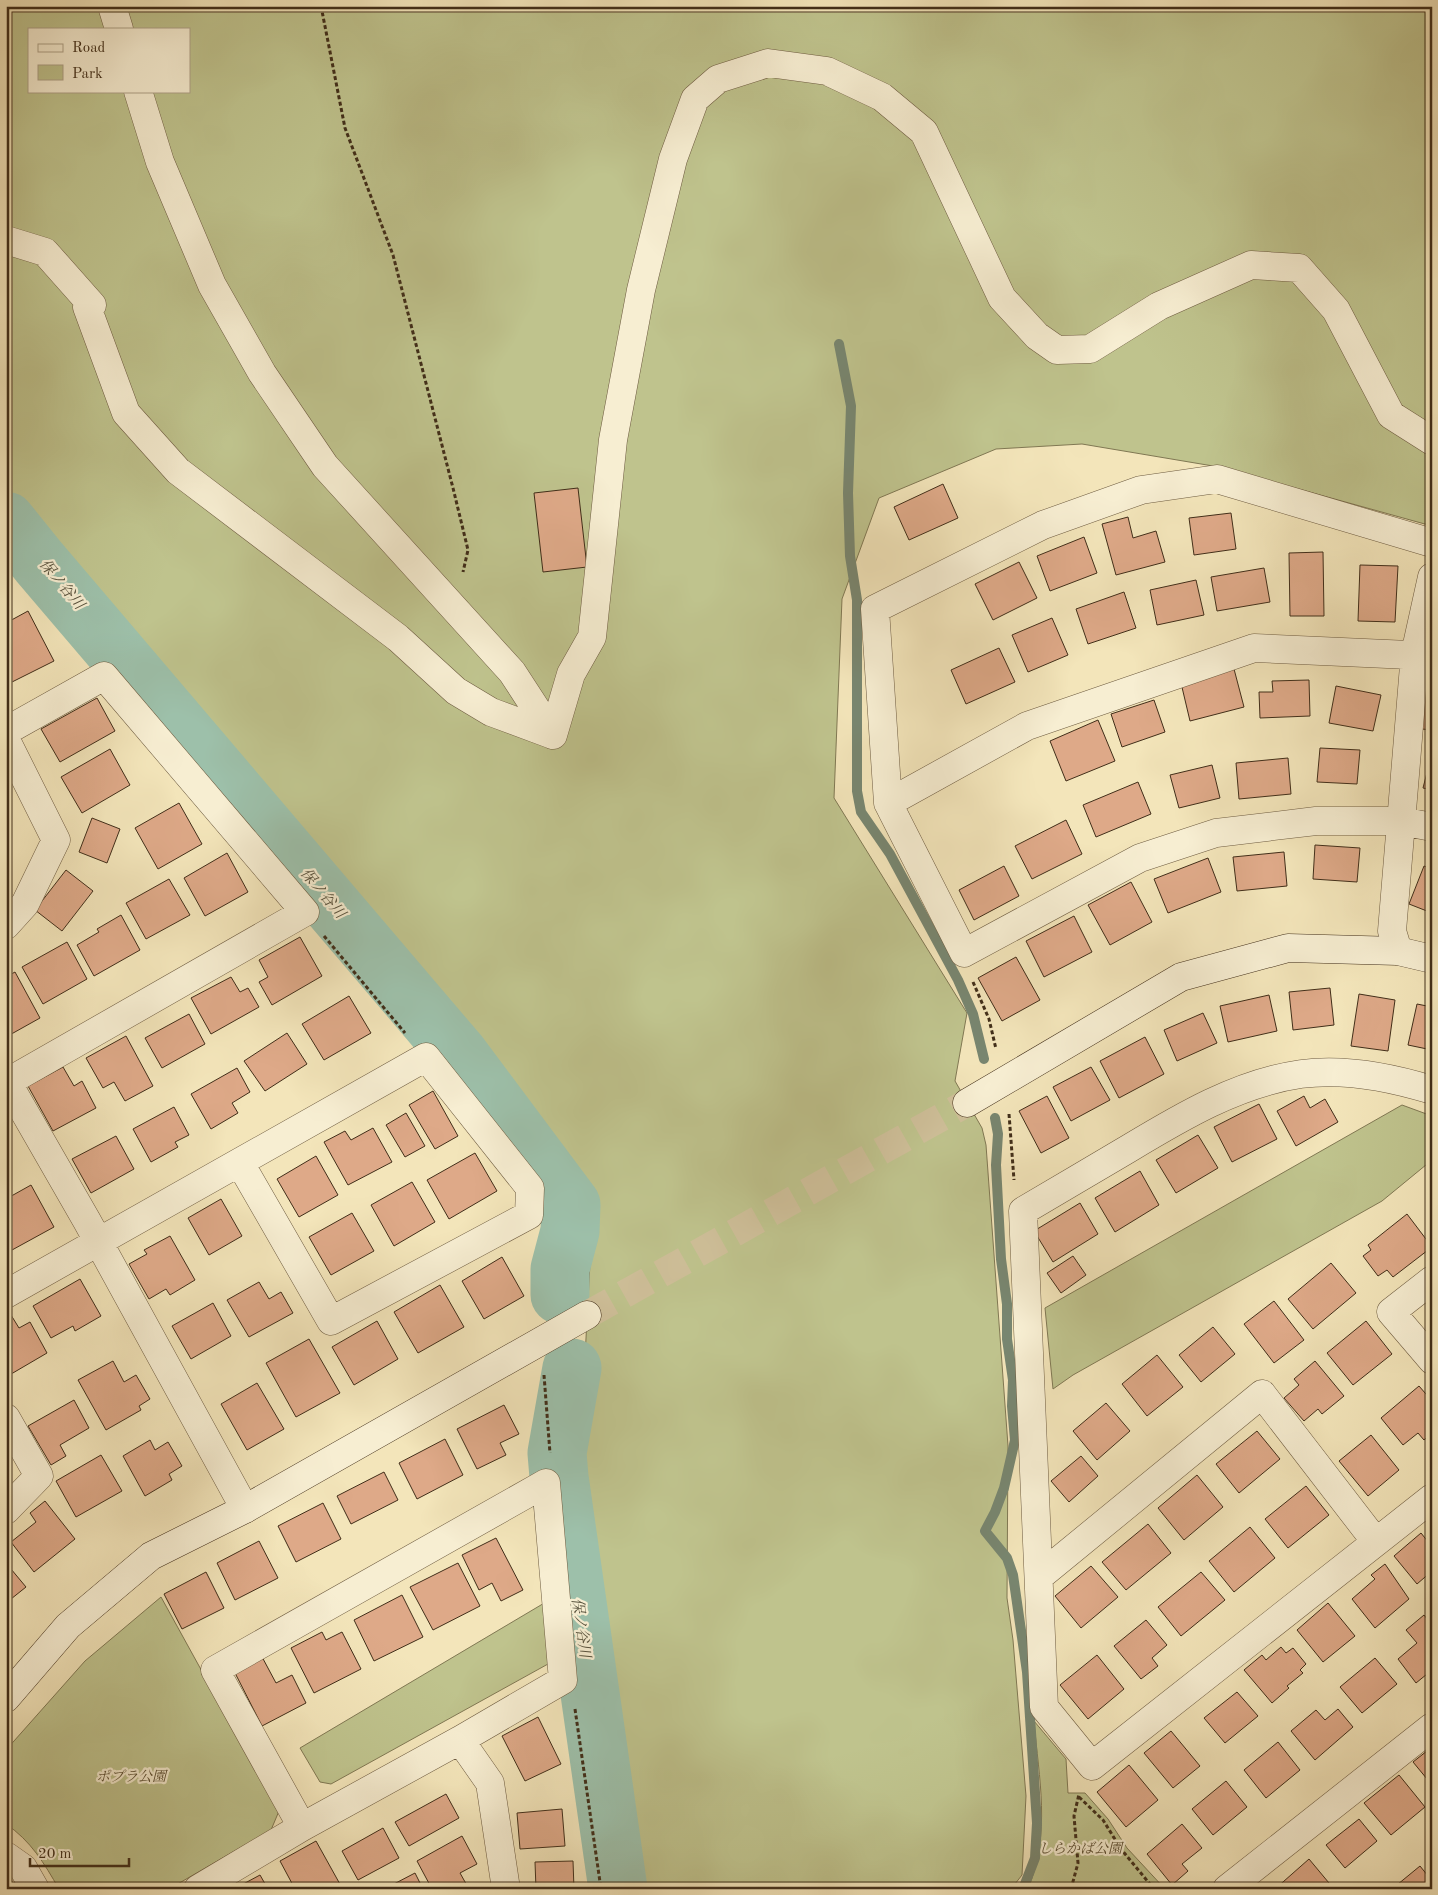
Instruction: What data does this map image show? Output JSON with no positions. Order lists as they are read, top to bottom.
{
  "water": ["保ノ谷川"],
  "parks": ["ポプラ公園", "しらかば公園"],
  "legend": ["Road", "Park"],
  "scale_bar": "20 m"
}
